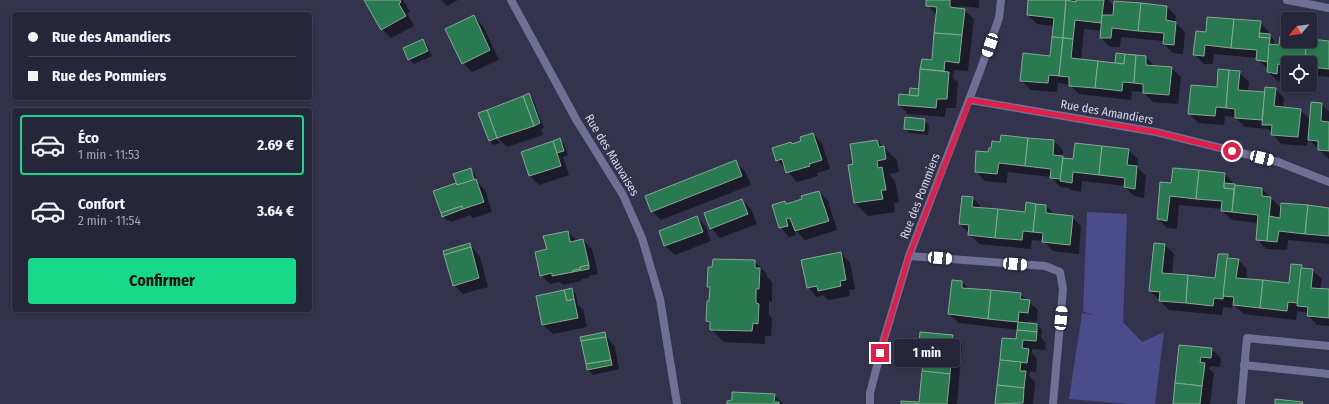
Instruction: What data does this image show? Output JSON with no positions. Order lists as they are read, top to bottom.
{
  "streets": {
    "street": ["Rue des Amandiers", "Rue des Mauvaises", "Rue des Pommiers"]
  },
  "crossings": [
    ["Rue des Amandiers", "Rue des Pommiers"]
  ],
  "north": "bottom left",
  "page": {
    "banner": ["Rue des Amandiers", "Rue des Pommiers"],
    "list": [
      {
        "name": "Éco",
        "note": "1 min · 11:53",
        "value": "2.69 €"
      },
      {
        "name": "Confort",
        "note": "2 min · 11:54",
        "value": "3.64 €"
      }
    ],
    "buttons": "Confirmer",
    "bubble": "1 min"
  }
}
